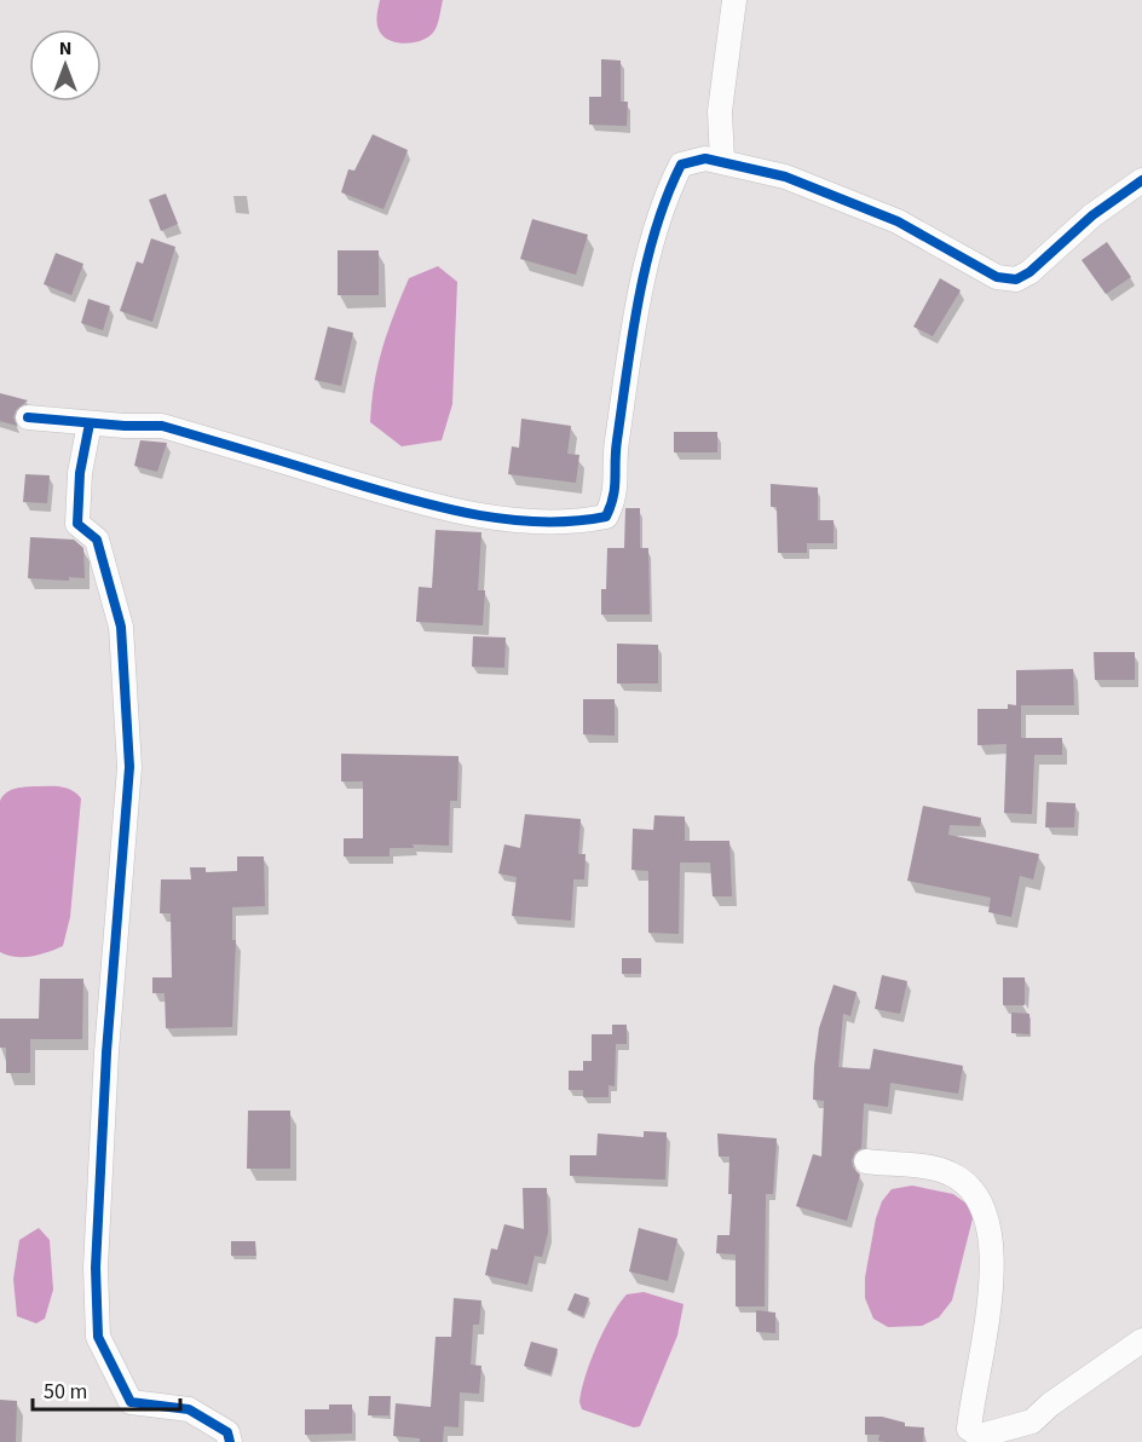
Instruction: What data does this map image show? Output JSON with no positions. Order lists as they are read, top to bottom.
{
  "scale_bar": "50 m",
  "north": "top"
}
